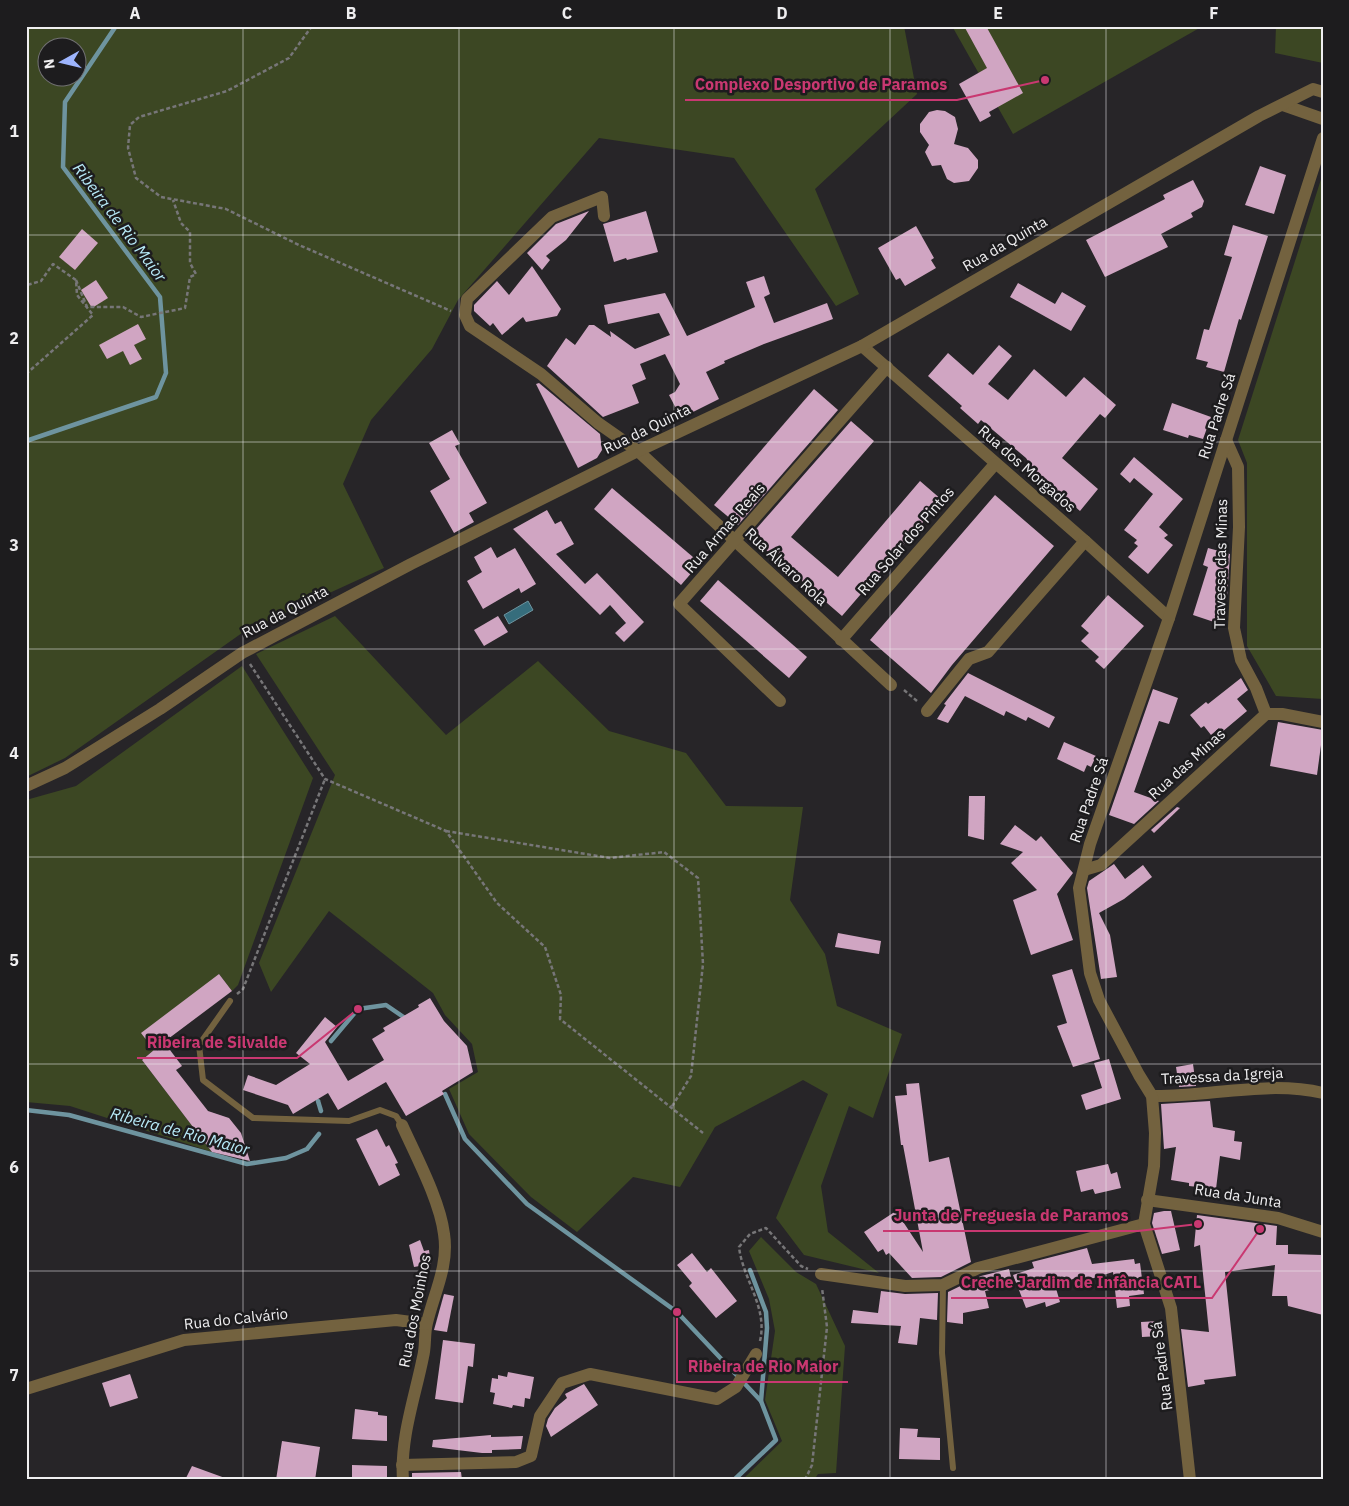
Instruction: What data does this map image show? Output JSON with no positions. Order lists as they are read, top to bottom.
{
  "streets": {
    "street": [
      "Rua da Quinta",
      "Rua Padre Sá",
      "Rua dos Morgados",
      "Rua Armas Reais",
      "Rua Solar dos Pintos",
      "Travessa das Minas",
      "Rua Álvaro Rola",
      "Rua das Minas",
      "Travessa da Igreja",
      "Rua da Junta",
      "Rua dos Moinhos",
      "Rua do Calvário"
    ]
  },
  "crossings": [
    ["Rua da Quinta", "Rua dos Morgados"],
    ["Rua da Quinta", "Rua Álvaro Rola"],
    ["Rua Padre Sá", "Rua dos Morgados"],
    ["Rua Padre Sá", "Travessa das Minas"],
    ["Rua Padre Sá", "Rua das Minas"],
    ["Rua Padre Sá", "Travessa da Igreja"],
    ["Rua Padre Sá", "Rua da Junta"],
    ["Rua dos Morgados", "Rua Armas Reais"],
    ["Rua dos Morgados", "Rua Solar dos Pintos"],
    ["Rua Armas Reais", "Rua Álvaro Rola"],
    ["Rua Solar dos Pintos", "Rua Álvaro Rola"],
    ["Travessa das Minas", "Rua das Minas"],
    ["Rua dos Moinhos", "Rua do Calvário"]
  ],
  "water": ["Ribeira de Rio Maior"],
  "places": [
    "Complexo Desportivo de Paramos",
    "Ribeira de Silvalde",
    "Junta de Freguesia de Paramos",
    "Creche Jardim de Infância CATL",
    "Ribeira de Rio Maior"
  ],
  "north": "left",
  "grid": {
    "columns": [
      "A",
      "B",
      "C",
      "D",
      "E",
      "F"
    ],
    "rows": [
      "1",
      "2",
      "3",
      "4",
      "5",
      "6",
      "7"
    ]
  }
}
